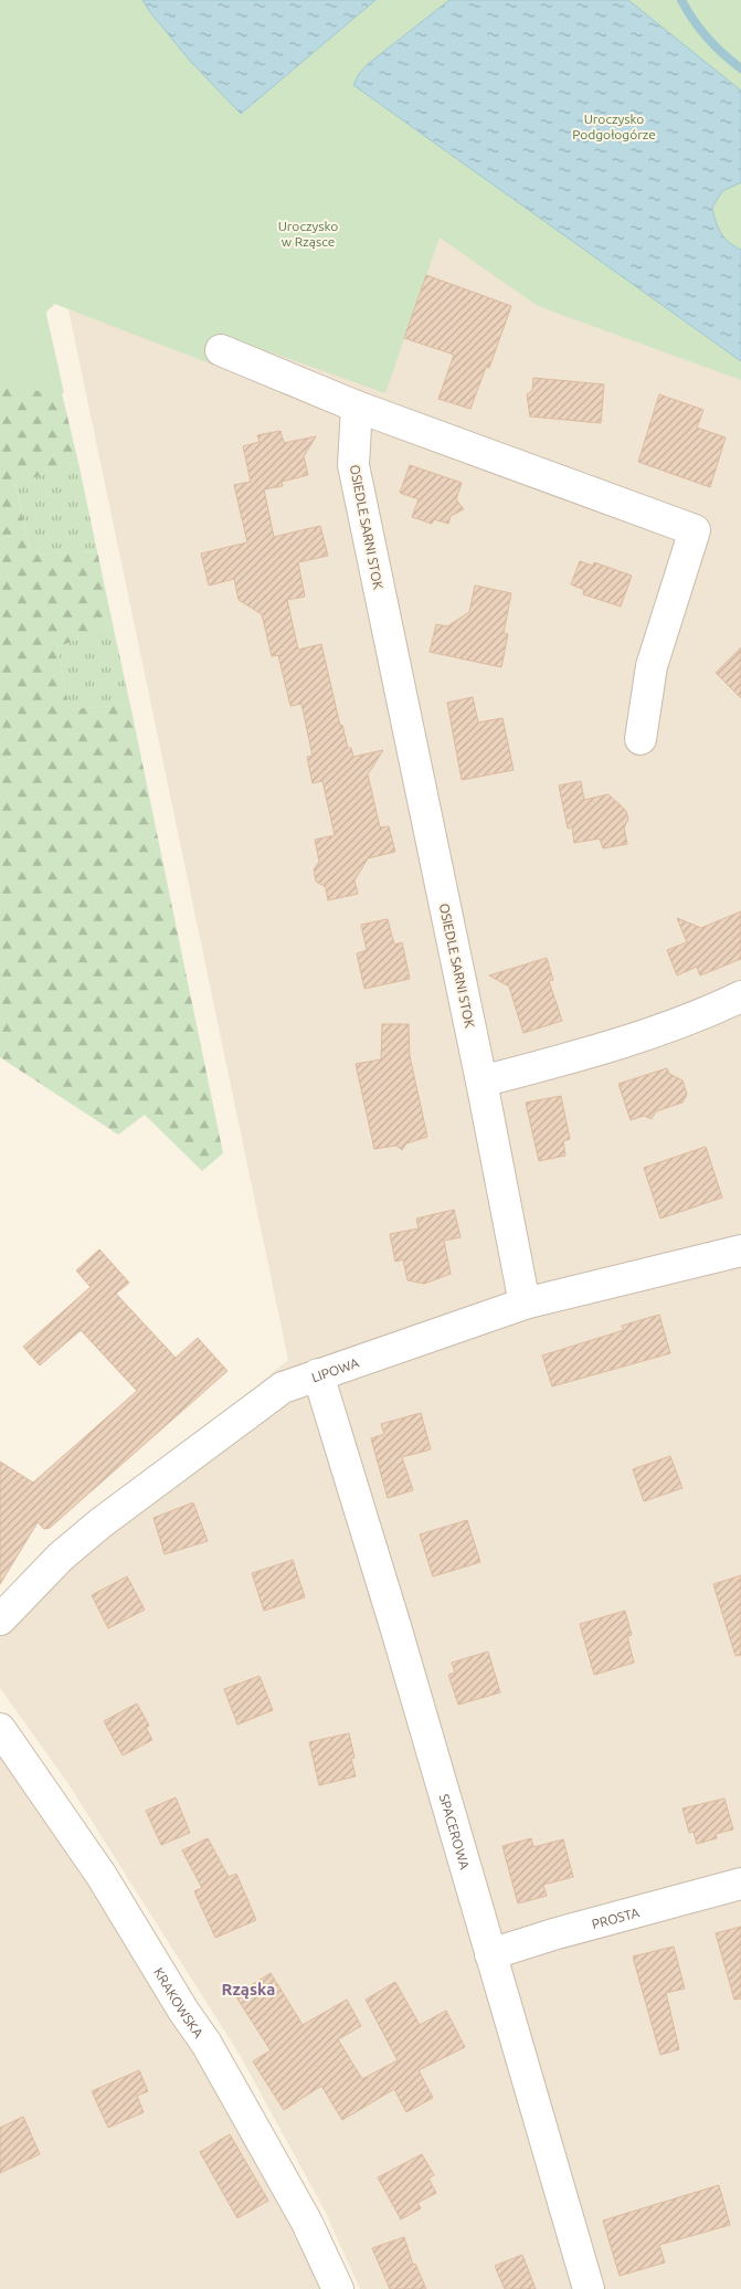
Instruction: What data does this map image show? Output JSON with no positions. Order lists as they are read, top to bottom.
{
  "streets": {
    "street": [
      "OSIEDLE SARNI STOK",
      "LIPOWA",
      "SPACEROWA",
      "PROSTA",
      "KRAKOWSKA"
    ]
  },
  "crossings": [
    ["OSIEDLE SARNI STOK", "LIPOWA"],
    ["LIPOWA", "SPACEROWA"],
    ["SPACEROWA", "PROSTA"]
  ],
  "districts": ["Rząska"],
  "parks": ["Uroczysko Podgołogórze", "Uroczysko w Rząsce"]
}
